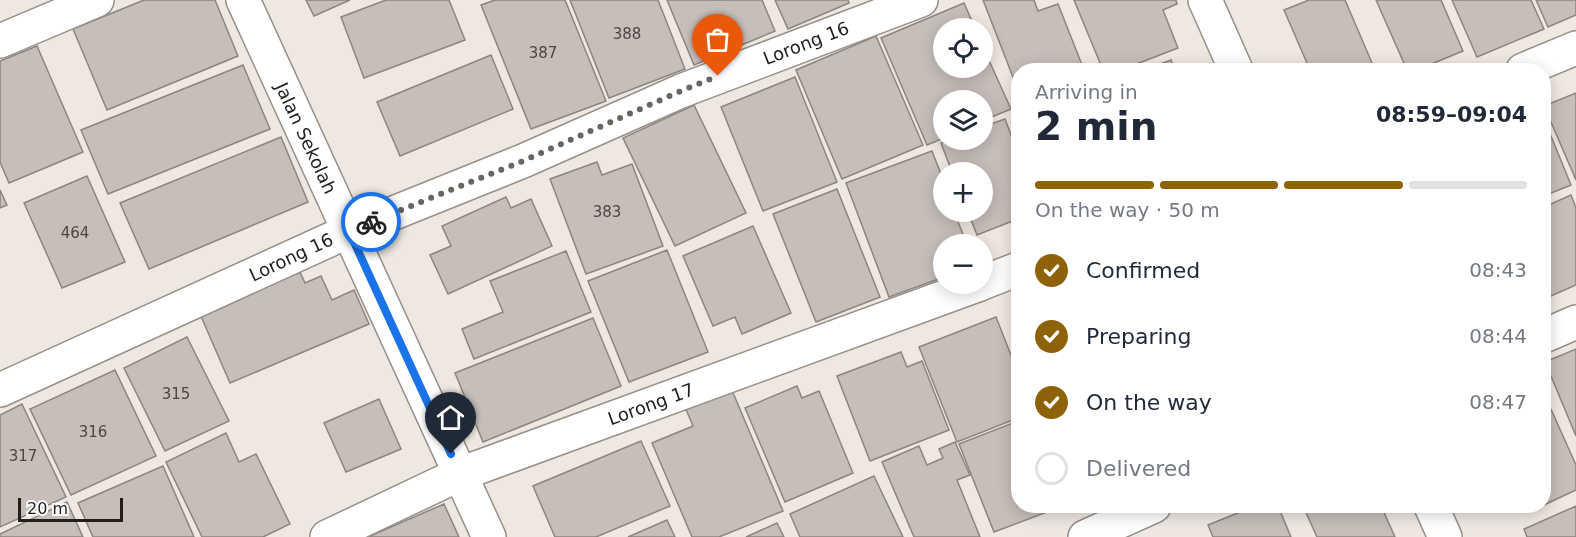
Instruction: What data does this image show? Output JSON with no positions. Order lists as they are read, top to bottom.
{
  "streets": {
    "street": ["Lorong 16", "Jalan Sekolah", "Lorong 17"]
  },
  "crossings": [
    ["Lorong 16", "Jalan Sekolah"],
    ["Jalan Sekolah", "Lorong 17"]
  ],
  "house_numbers": [
    "388",
    "387",
    "383",
    "464",
    "315",
    "316",
    "317"
  ],
  "scale_bar": "20 m",
  "page": {
    "map_buttons": ["+", "−"],
    "heading": ["2 min", "Arriving in", "08:59–09:04"],
    "bar": "On the way · 50 m",
    "list": [
      ["Confirmed", "08:43"],
      ["Preparing", "08:44"],
      ["On the way", "08:47"],
      "Delivered"
    ],
    "scale": "20 m"
  }
}
